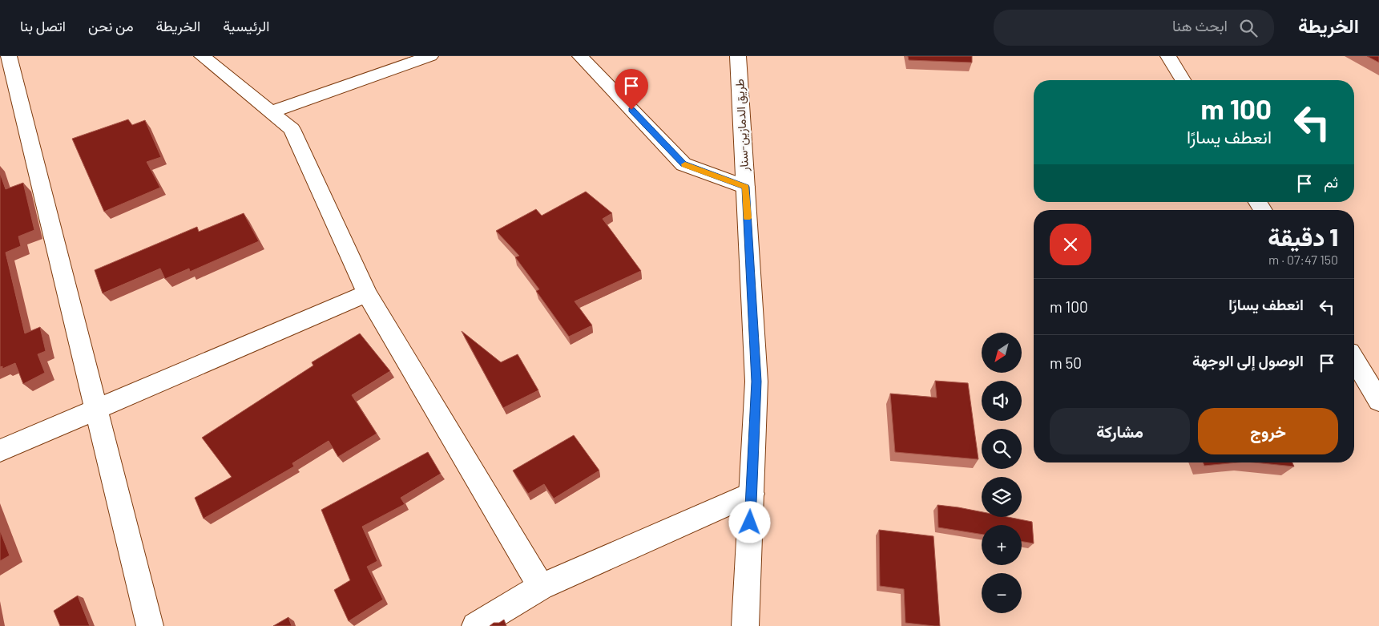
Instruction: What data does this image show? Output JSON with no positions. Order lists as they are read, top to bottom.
{
  "streets": {
    "main road": ["طريق الدمازين-سنار"]
  },
  "north": "bottom left",
  "page": {
    "header": "الخريطة",
    "search": "ابحث هنا",
    "nav": [
      "الرئيسية",
      "الخريطة",
      "من نحن",
      "اتصل بنا"
    ],
    "turn": ["100 m", "انعطف يسارًا"],
    "then": "ثم",
    "heading": ["1 دقيقة", "150 m · 07:47"],
    "list": [
      {
        "name": "انعطف يسارًا",
        "value": "100 m"
      },
      {
        "name": "الوصول إلى الوجهة",
        "value": "50 m"
      }
    ],
    "map_buttons": ["+", "−"],
    "buttons": ["خروج", "مشاركة"]
  }
}
